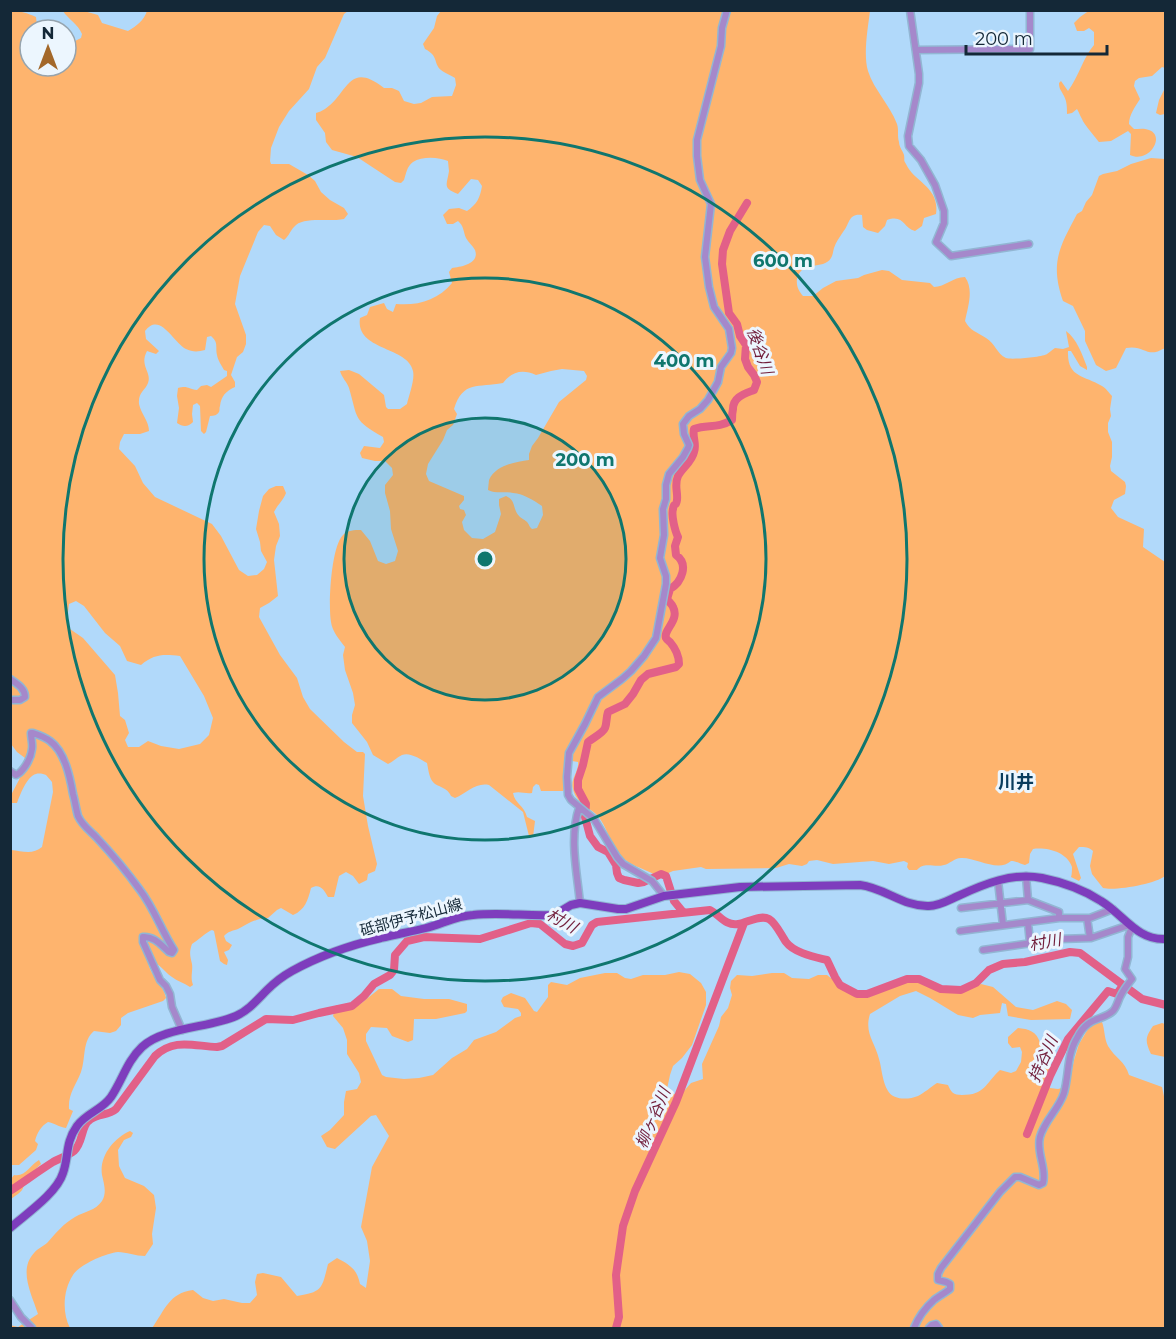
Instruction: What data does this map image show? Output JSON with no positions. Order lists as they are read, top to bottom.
{
  "streets": {
    "main road": ["砥部伊予松山線"]
  },
  "districts": ["川井"],
  "water": [
    "後谷川",
    "村川",
    "持谷川",
    "柳ヶ谷川"
  ],
  "scale_bar": "200 m",
  "north": "top",
  "rings": ["600 m", "400 m", "200 m"]
}
